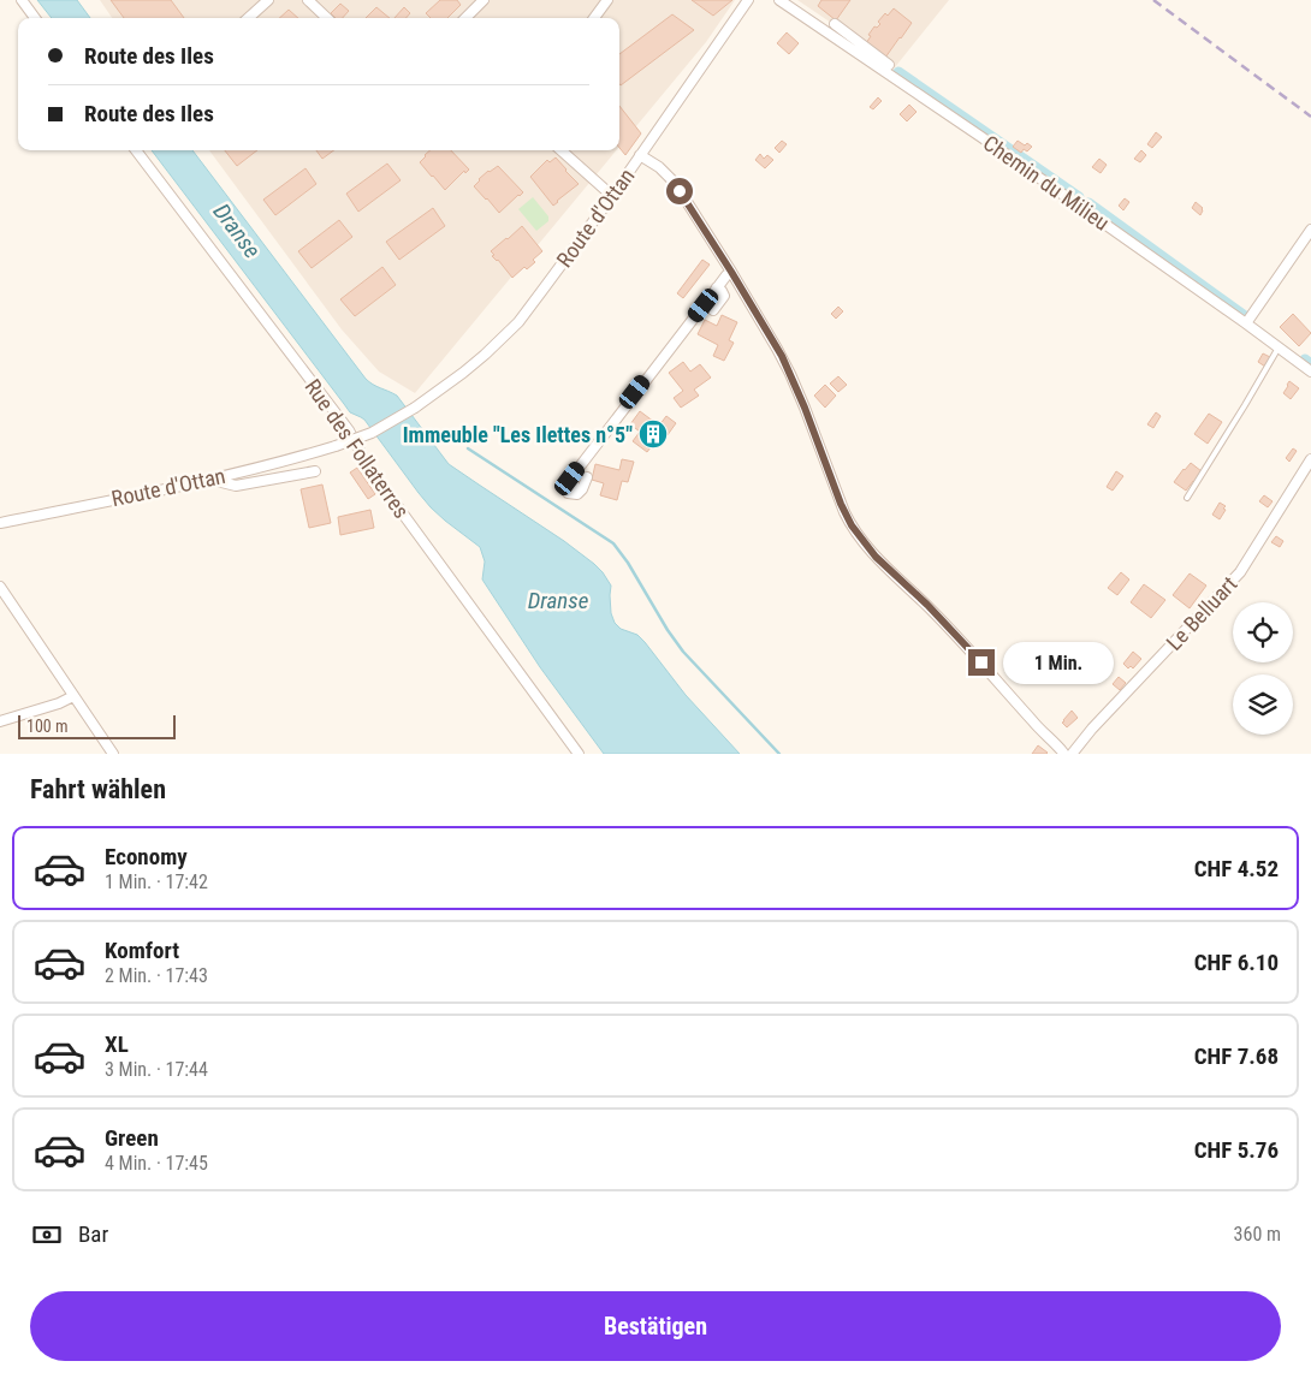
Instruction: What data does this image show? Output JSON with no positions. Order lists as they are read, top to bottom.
{
  "streets": {
    "street": [
      "Chemin du Milieu",
      "Route d'Ottan",
      "Rue des Follaterres",
      "Le Belluart"
    ]
  },
  "water": ["Dranse"],
  "places": {
    "building": ["Immeuble \"Les Ilettes n°5\""]
  },
  "scale_bar": "100 m",
  "page": {
    "banner": ["Route des Iles", "Route des Iles"],
    "bubble": "1 Min.",
    "scale": "100 m",
    "heading": "Fahrt wählen",
    "list": [
      {
        "name": "Economy",
        "note": "1 Min. · 17:42",
        "value": "CHF 4.52"
      },
      {
        "name": "Komfort",
        "note": "2 Min. · 17:43",
        "value": "CHF 6.10"
      },
      {
        "name": "XL",
        "note": "3 Min. · 17:44",
        "value": "CHF 7.68"
      },
      {
        "name": "Green",
        "note": "4 Min. · 17:45",
        "value": "CHF 5.76"
      }
    ],
    "pay": ["Bar", "360 m"],
    "buttons": "Bestätigen"
  }
}
